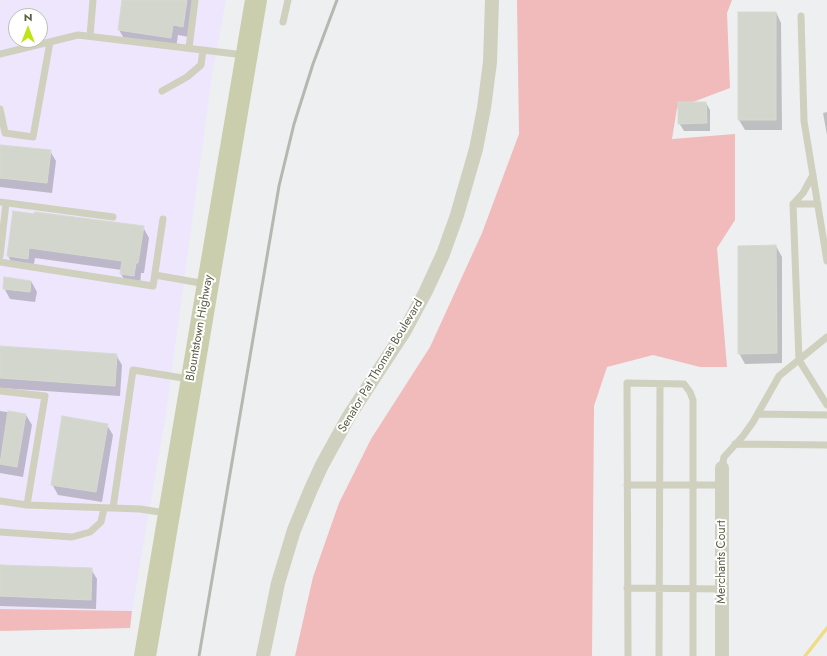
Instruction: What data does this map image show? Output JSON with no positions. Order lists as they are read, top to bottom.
{
  "streets": {
    "main road": ["Blountstown Highway"],
    "street": ["Senator Pat Thomas Boulevard", "Merchants Court"]
  },
  "north": "top"
}
